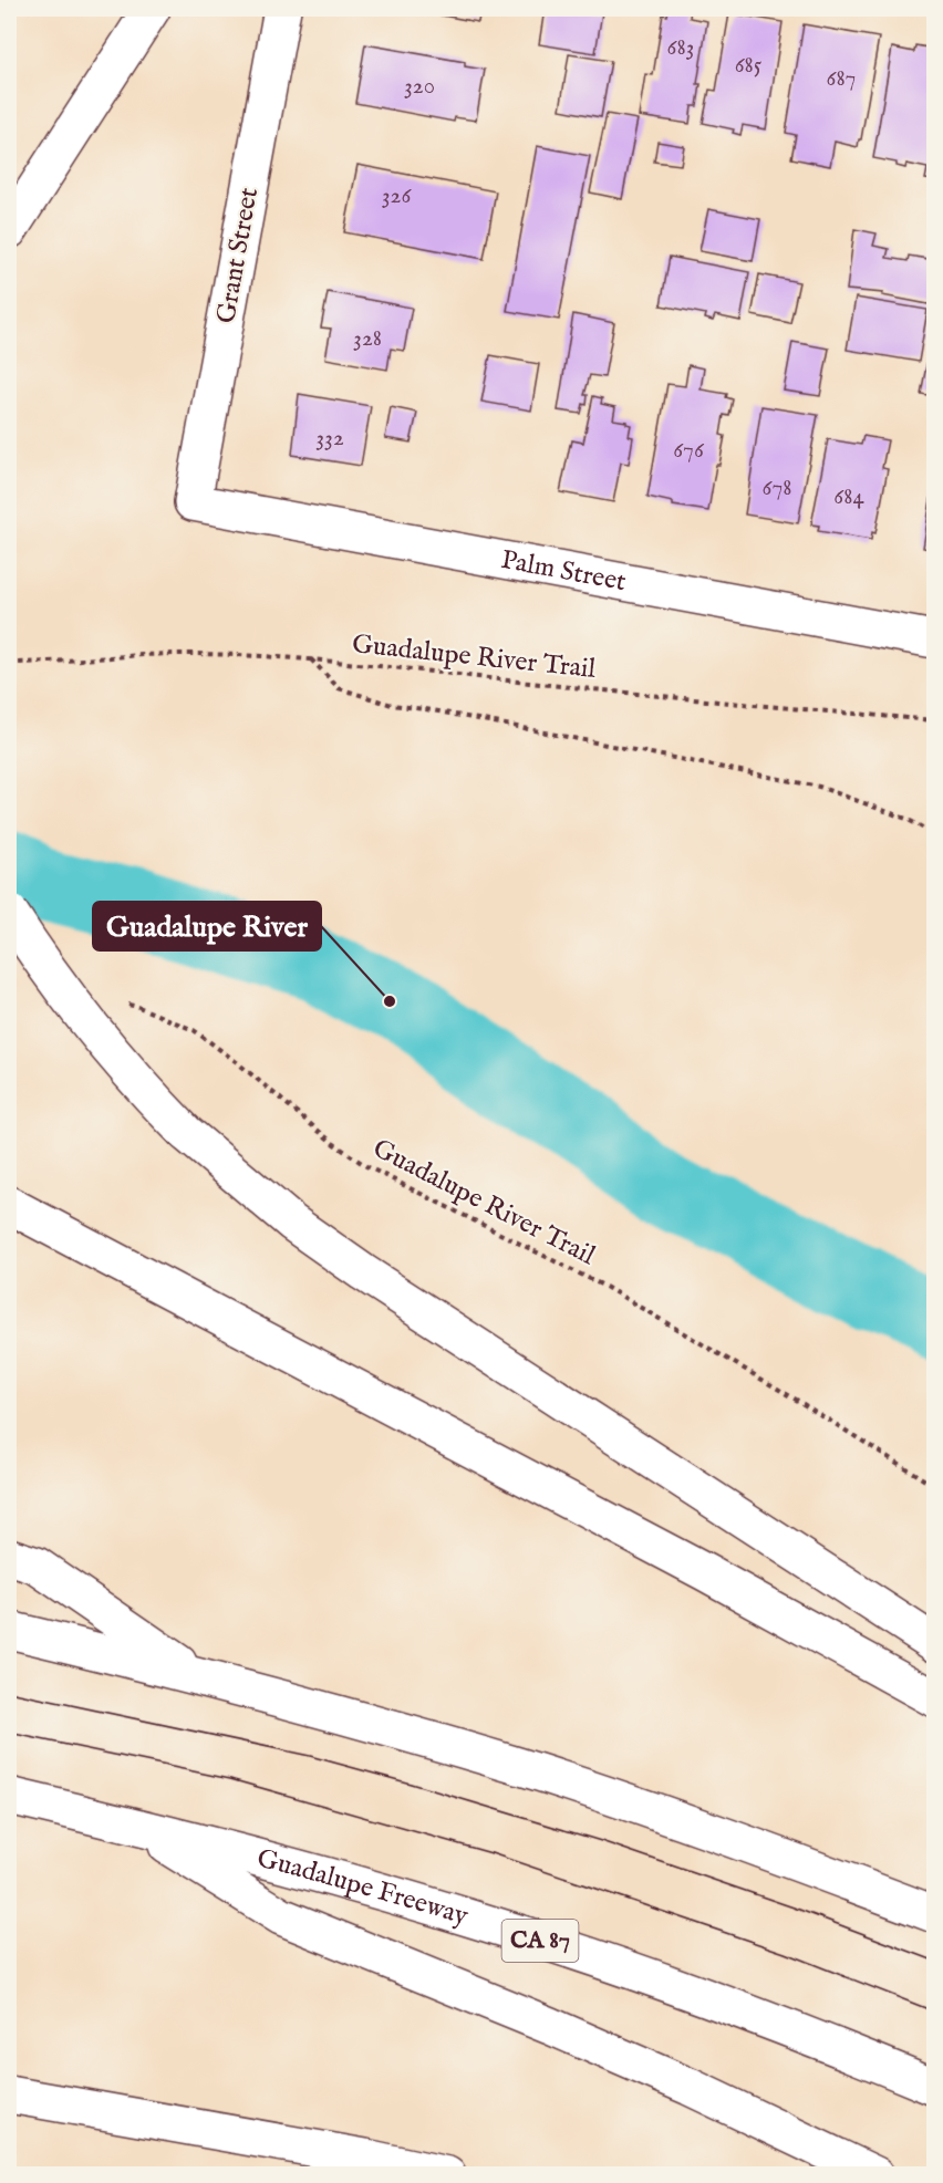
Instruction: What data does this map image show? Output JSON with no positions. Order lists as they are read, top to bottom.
{
  "streets": {
    "main road": [
      "Grant Street",
      "Palm Street",
      "Guadalupe Freeway",
      "CA 87"
    ],
    "path": ["Guadalupe River Trail"]
  },
  "crossings": [
    ["Grant Street", "Palm Street"]
  ],
  "places": ["Guadalupe River"],
  "house_numbers": [
    "683",
    "685",
    "687",
    "320",
    "326",
    "328",
    "332",
    "676",
    "678",
    "684"
  ]
}
